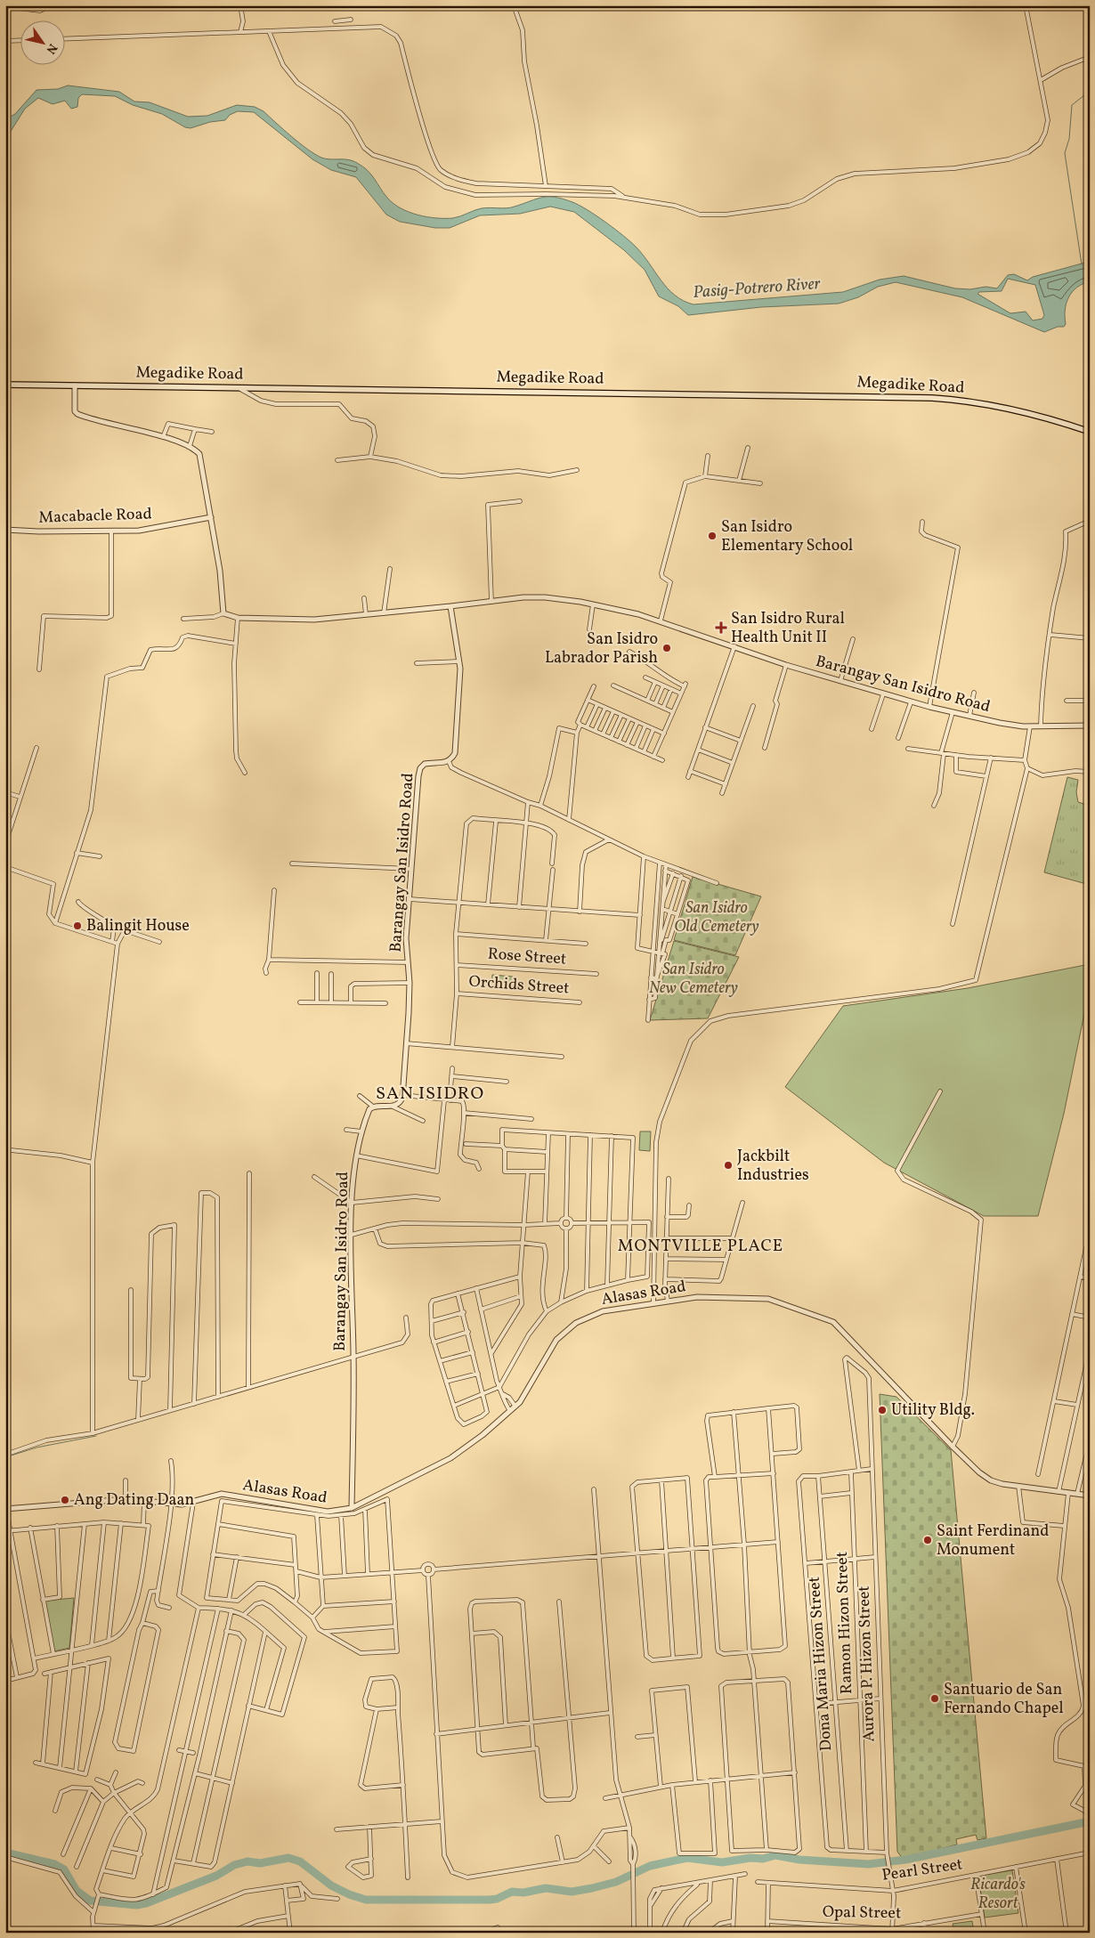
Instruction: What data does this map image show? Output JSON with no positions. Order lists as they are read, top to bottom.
{
  "streets": {
    "main road": ["Megadike Road"],
    "street": [
      "Macabacle Road",
      "Barangay San Isidro Road",
      "Rose Street",
      "Orchids Street",
      "Alasas Road",
      "Ramon Hizon Street",
      "Dona Maria Hizon Street",
      "Aurora P. Hizon Street",
      "Pearl Street",
      "Opal Street"
    ]
  },
  "crossings": [
    ["Barangay San Isidro Road", "Alasas Road"],
    ["Aurora P. Hizon Street", "Pearl Street"],
    ["Aurora P. Hizon Street", "Opal Street"]
  ],
  "districts": ["SAN ISIDRO", "MONTVILLE PLACE"],
  "water": ["Pasig-Potrero River"],
  "parks": ["San Isidro Old Cemetery", "San Isidro New Cemetery", "Ricardo's Resort"],
  "places": {
    "other": [
      "San Isidro Elementary School",
      "San Isidro Labrador Parish",
      "Balingit House",
      "Jackbilt Industries",
      "Utility Bldg.",
      "Ang Dating Daan",
      "Saint Ferdinand Monument",
      "Santuario de San Fernando Chapel"
    ],
    "health": ["San Isidro Rural Health Unit II"]
  },
  "north": "bottom right"
}
